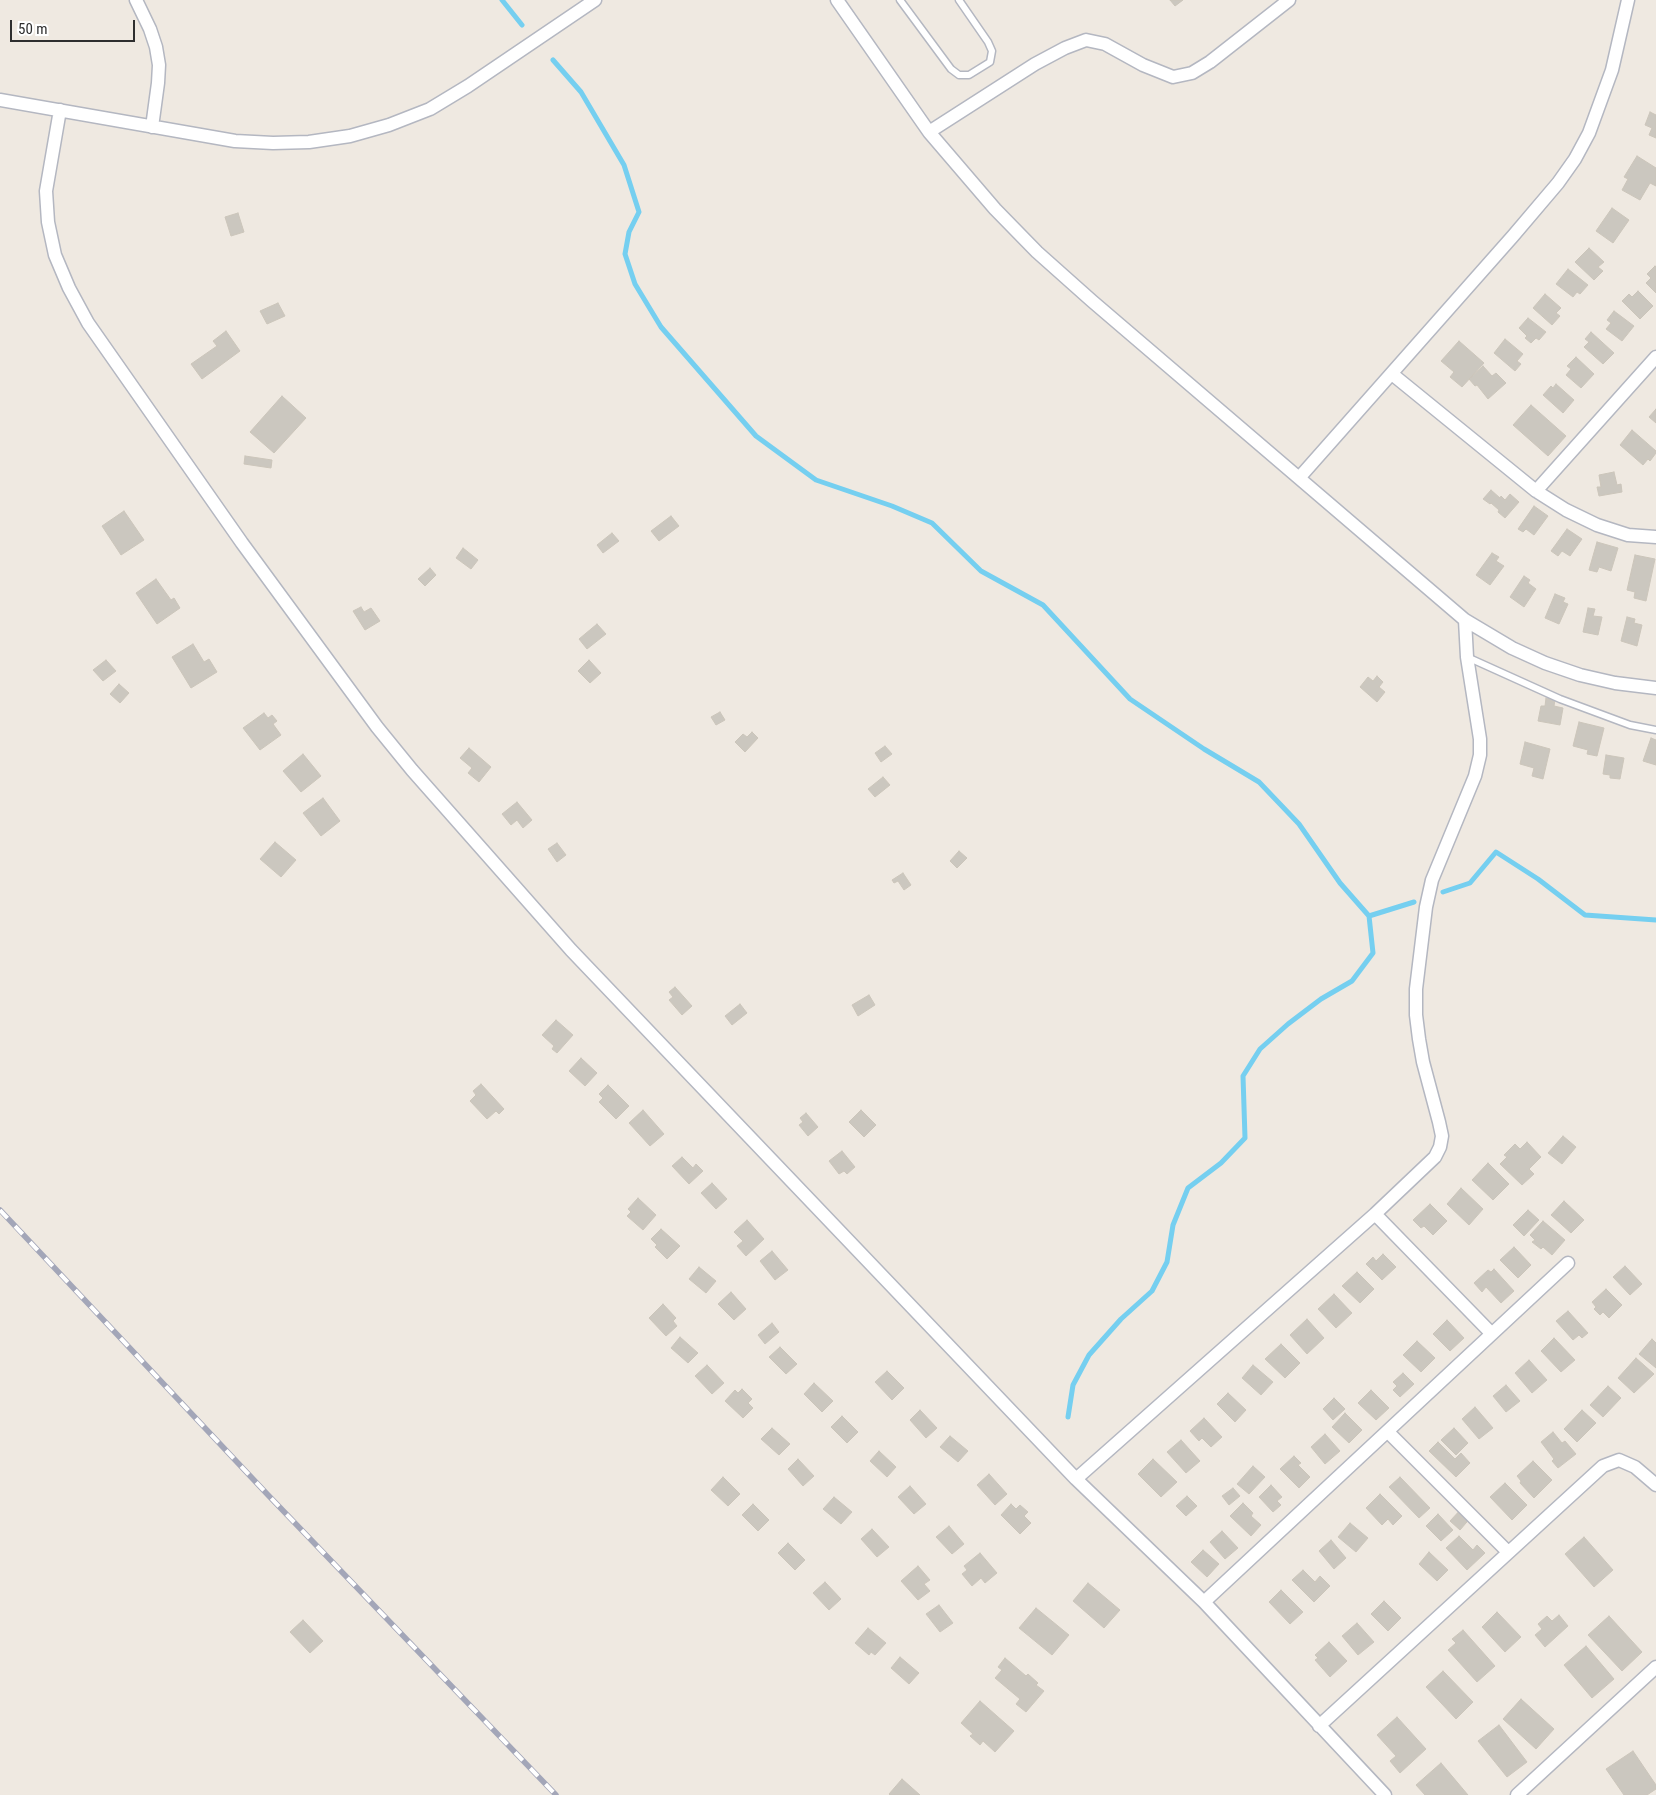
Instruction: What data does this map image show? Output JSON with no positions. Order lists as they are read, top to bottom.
{
  "scale_bar": "50 m"
}
